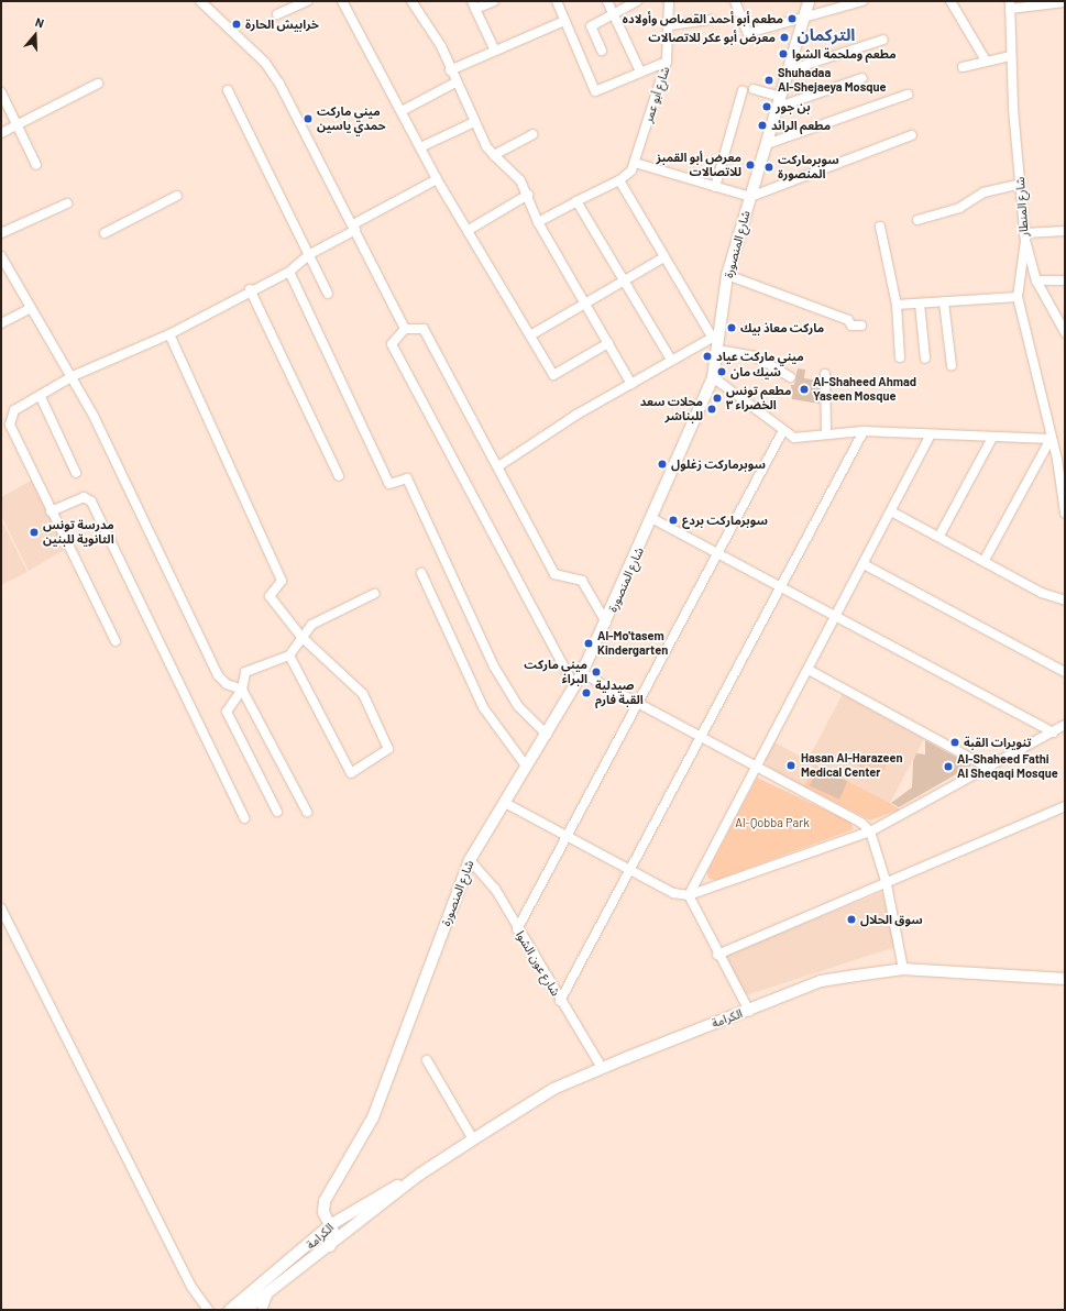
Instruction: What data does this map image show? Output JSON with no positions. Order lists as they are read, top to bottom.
{
  "streets": {
    "main road": ["شارع المنصورة", "الكرامة"],
    "street": ["شارع أبو عمر", "شارع المنطار", "شارع عون الشوا"]
  },
  "crossings": [
    ["شارع المنصورة", "شارع عون الشوا"],
    ["شارع المنصورة", "الكرامة"],
    ["شارع عون الشوا", "الكرامة"]
  ],
  "districts": ["التركمان"],
  "parks": ["Al-Qobba Park"],
  "places": [
    "مطعم أبو أحمد القصاص وأولاده",
    "خرابيش الحارة",
    "معرض أبو عكر للاتصالات",
    "مطعم وملحمة الشوا",
    "Shuhadaa Al-Shejaeya Mosque",
    "بن جور",
    "ميني ماركت حمدي ياسين",
    "مطعم الرائد",
    "معرض أبو القمبز للاتصالات",
    "سوبرماركت المنصورة",
    "ماركت معاذ بيك",
    "ميني ماركت عياد",
    "شيك مان",
    "Al-Shaheed Ahmad Yaseen Mosque",
    "مطعم تونس الخضراء ٣",
    "محلات سعد للبناشر",
    "سوبرماركت زغلول",
    "سوبرماركت بردع",
    "مدرسة تونس الثانوية للبنين",
    "Al-Mo'tasem Kindergarten",
    "ميني ماركت البراء",
    "صيدلية القبة فارم",
    "تنويرات القبة",
    "Hasan Al-Harazeen Medical Center",
    "Al-Shaheed Fathi Al Sheqaqi Mosque",
    "سوق الحلال"
  ],
  "north": "top"
}
